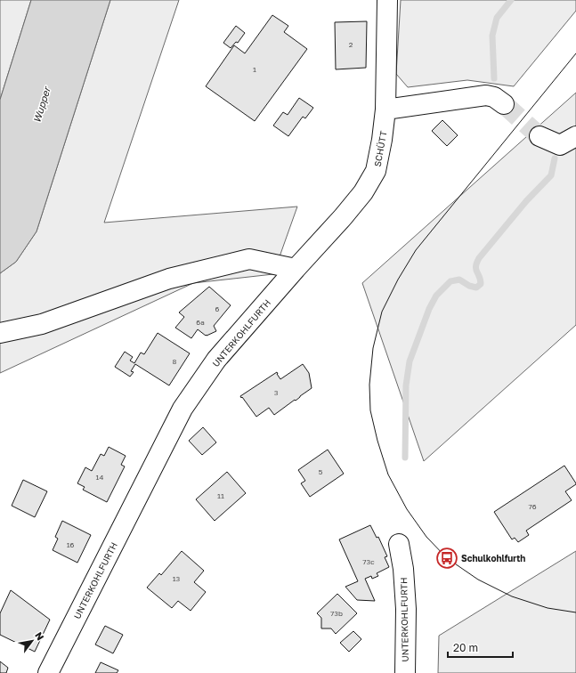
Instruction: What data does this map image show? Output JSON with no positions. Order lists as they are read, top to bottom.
{
  "streets": {
    "street": ["SCHÜTT", "UNTERKOHLFURTH"]
  },
  "crossings": [
    ["SCHÜTT", "UNTERKOHLFURTH"]
  ],
  "water": ["Wupper"],
  "places": {
    "bus stop": ["Schulkohlfurth"]
  },
  "house_numbers": [
    "2",
    "1",
    "6",
    "6a",
    "8",
    "3",
    "5",
    "14",
    "11",
    "76",
    "16",
    "73c",
    "13",
    "73b"
  ],
  "scale_bar": "20 m",
  "north": "top right"
}
